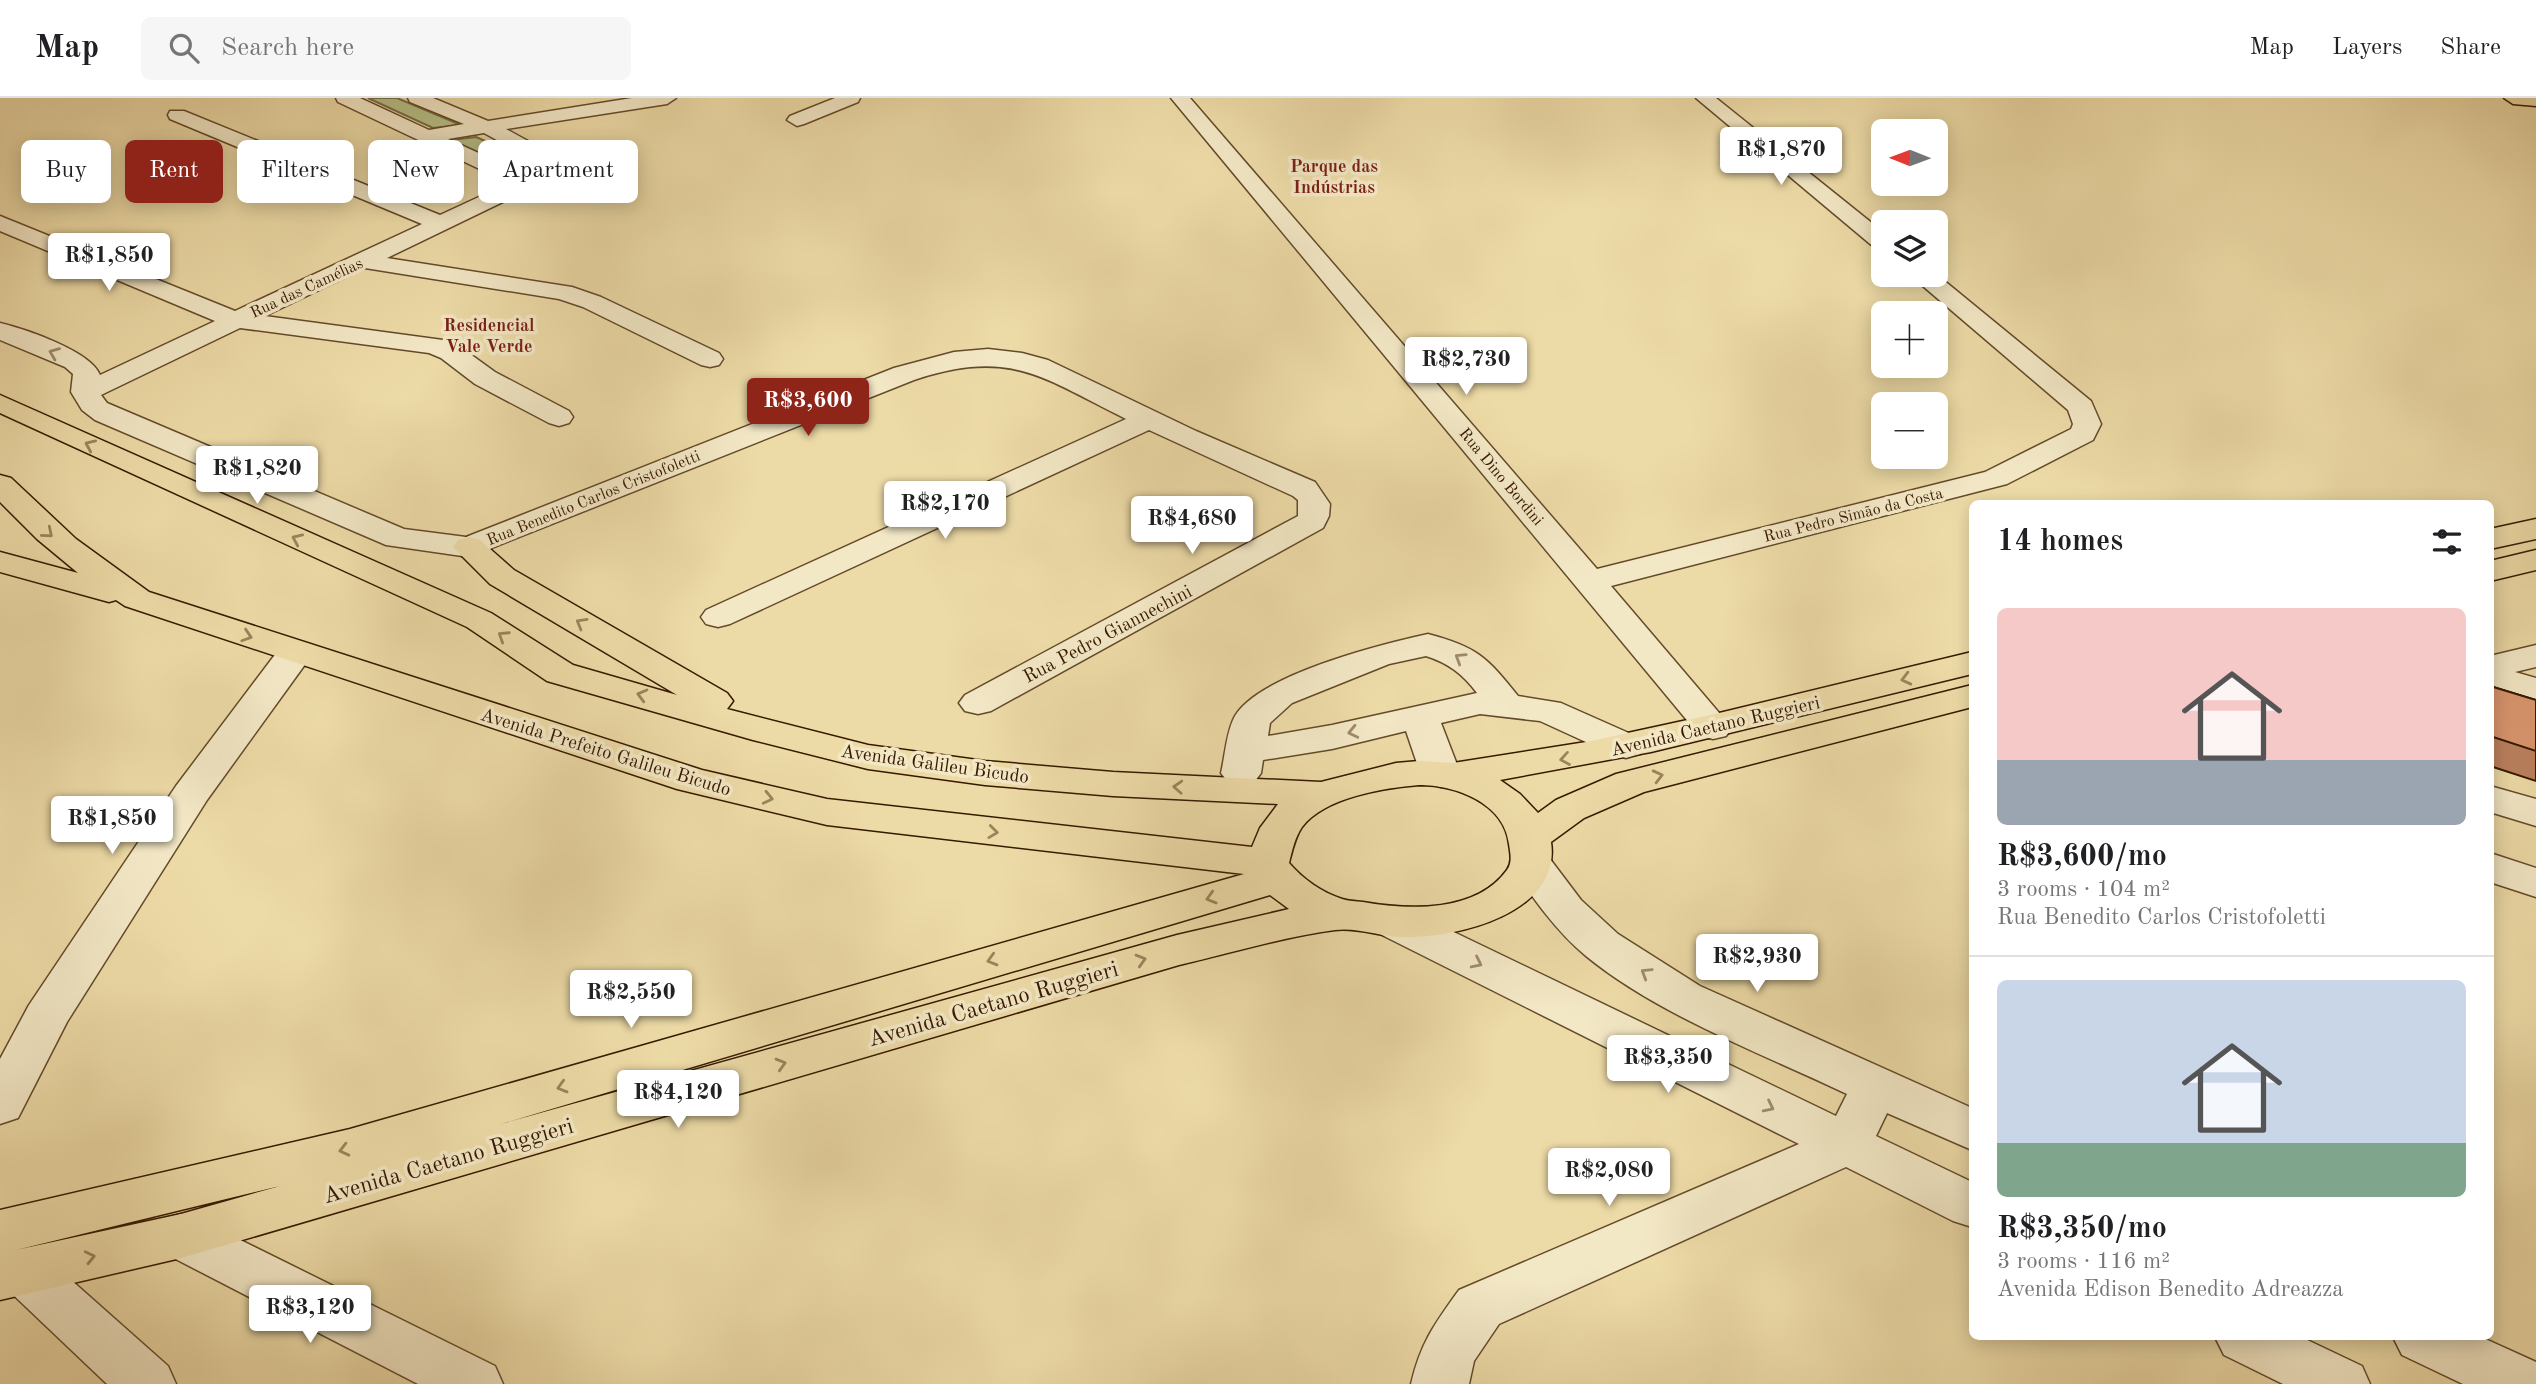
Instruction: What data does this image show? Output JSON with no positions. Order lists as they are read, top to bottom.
{
  "streets": {
    "main road": ["Avenida Caetano Ruggieri", "Avenida Prefeito Galileu Bicudo", "Avenida Galileu Bicudo"],
    "street": [
      "Rua das Camélias",
      "Rua Dino Bordini",
      "Rua Benedito Carlos Cristofoletti",
      "Rua Pedro Simão da Costa",
      "Rua Pedro Giannechini"
    ]
  },
  "crossings": [
    ["Rua Dino Bordini", "Rua Pedro Simão da Costa"],
    ["Rua Dino Bordini", "Avenida Caetano Ruggieri"],
    ["Rua Benedito Carlos Cristofoletti", "Rua Pedro Giannechini"],
    ["Avenida Caetano Ruggieri", "Avenida Prefeito Galileu Bicudo"],
    ["Avenida Caetano Ruggieri", "Avenida Galileu Bicudo"],
    ["Avenida Prefeito Galileu Bicudo", "Avenida Galileu Bicudo"]
  ],
  "districts": ["Parque das Indústrias", "Residencial Vale Verde"],
  "north": "left",
  "page": {
    "header": "Map",
    "search": "Search here",
    "nav": ["Map", "Layers", "Share"],
    "map_buttons": ["+", "−"],
    "price": [
      "R$1,870",
      "R$1,850",
      "R$2,730",
      "R$3,600",
      "R$1,820",
      "R$2,170",
      "R$4,680",
      "R$1,850",
      "R$2,930",
      "R$2,550",
      "R$3,350",
      "R$4,120",
      "R$2,080",
      "R$3,120"
    ],
    "chip": [
      "Buy",
      "Rent",
      "Filters",
      "New",
      "Apartment"
    ],
    "heading": "14 homes",
    "list": [
      {
        "name": "R$3,600/mo",
        "note": "3 rooms · 104 m² · Rua Benedito Carlos Cristofoletti"
      },
      {
        "name": "R$3,350/mo",
        "note": "3 rooms · 116 m² · Avenida Edison Benedito Adreazza"
      }
    ]
  }
}
